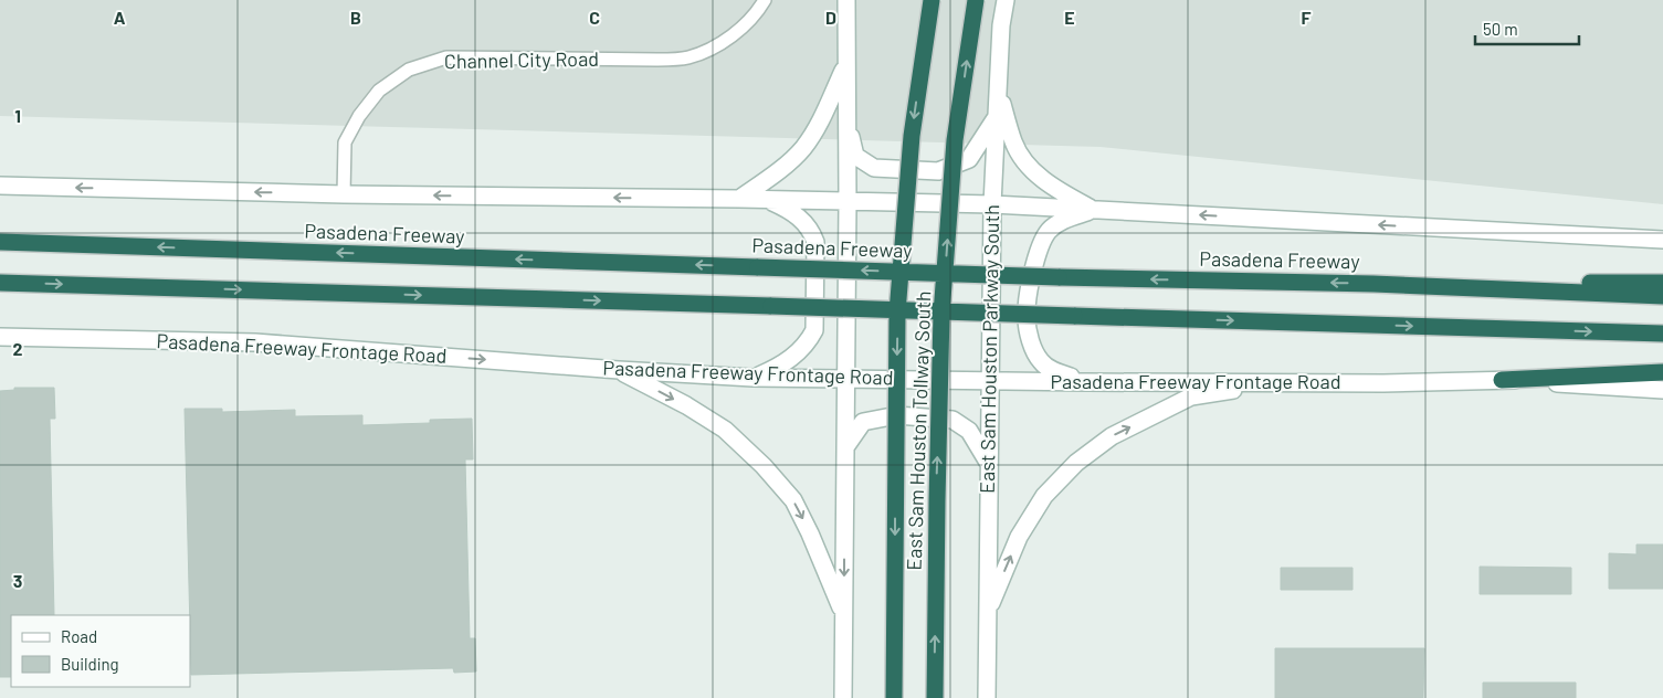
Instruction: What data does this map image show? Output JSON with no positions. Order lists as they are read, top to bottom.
{
  "streets": {
    "highway": ["Pasadena Freeway", "East Sam Houston Tollway South"],
    "main road": ["Pasadena Freeway Frontage Road", "East Sam Houston Parkway South"],
    "street": ["Channel City Road"]
  },
  "crossings": [
    ["Pasadena Freeway Frontage Road", "East Sam Houston Parkway South"]
  ],
  "one_way": ["Pasadena Freeway Frontage Road"],
  "legend": ["Road", "Building"],
  "scale_bar": "50 m",
  "grid": {
    "columns": [
      "A",
      "B",
      "C",
      "D",
      "E",
      "F"
    ],
    "rows": ["1", "2", "3"]
  }
}
